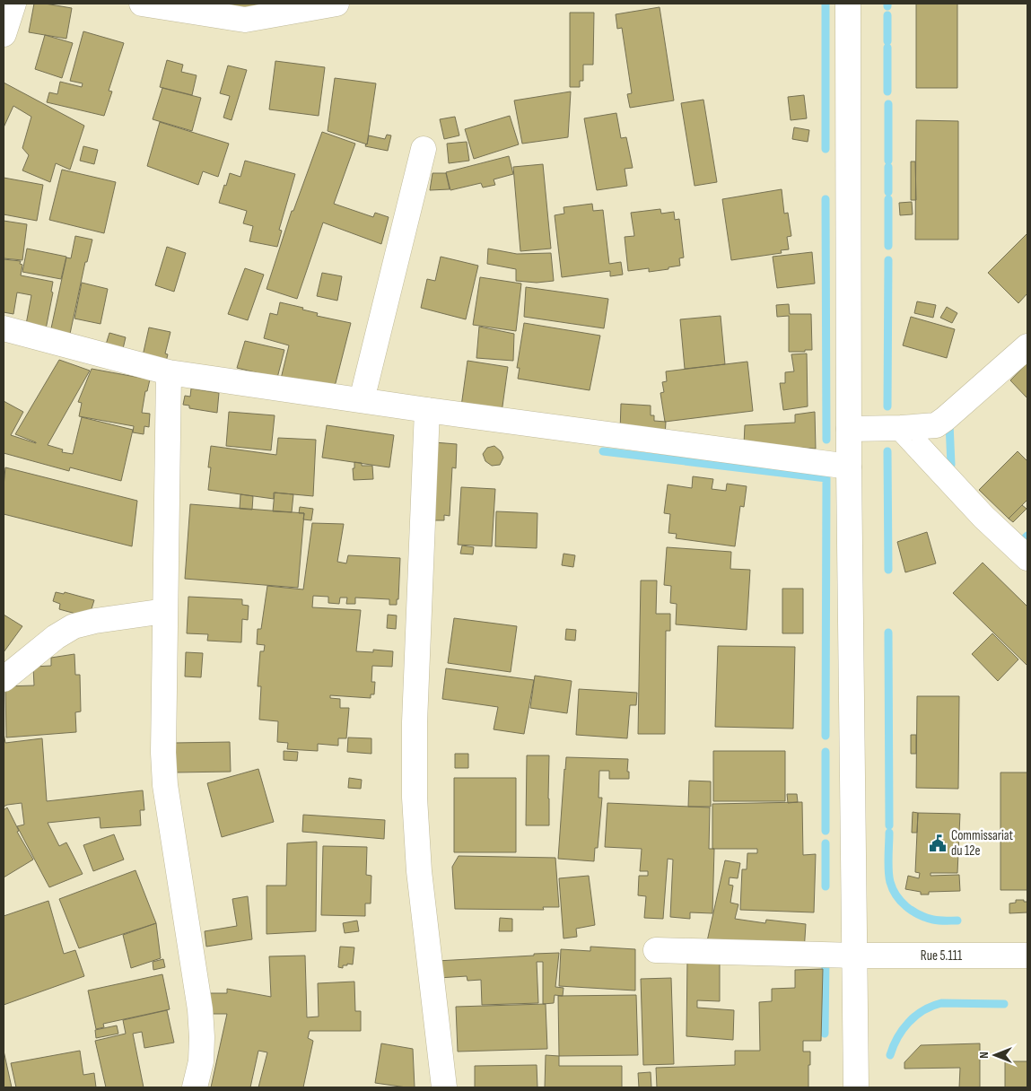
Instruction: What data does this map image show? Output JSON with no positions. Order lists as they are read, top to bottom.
{
  "streets": {
    "street": ["Rue 5.111"]
  },
  "places": {
    "public building": ["Commissariat du 12e"]
  },
  "north": "left"
}
